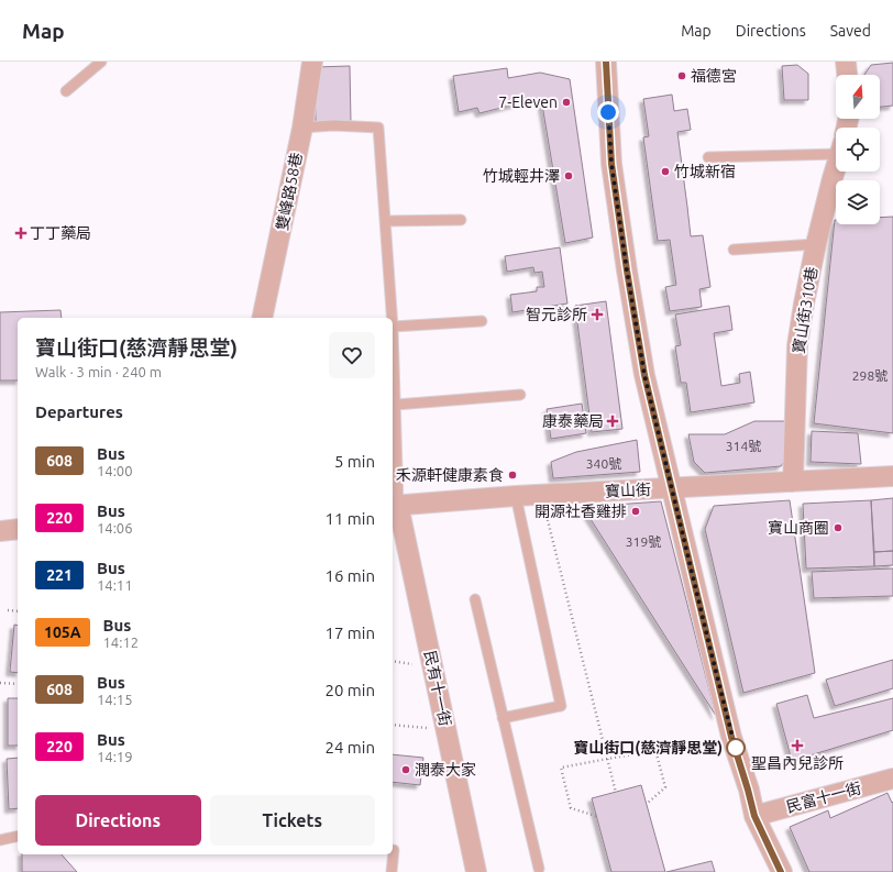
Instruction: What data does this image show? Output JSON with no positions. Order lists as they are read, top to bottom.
{
  "streets": {
    "street": [
      "雙峰路58巷",
      "寶山街310巷",
      "寶山街",
      "民有十一街",
      "民富十一街"
    ]
  },
  "crossings": [
    ["寶山街310巷", "寶山街"],
    ["寶山街", "民有十一街"]
  ],
  "places": {
    "other": [
      "福德宮",
      "7-Eleven",
      "竹城新宿",
      "竹城輕井澤",
      "禾源軒健康素食",
      "開源社香雞排",
      "寶山商圈",
      "寶山街口(慈濟靜思堂)",
      "潤泰大家"
    ],
    "health": [
      "丁丁藥局",
      "智元診所",
      "康泰藥局",
      "聖昌內兒診所"
    ]
  },
  "lines": ["bus line 608"],
  "house_numbers": [
    "298號",
    "314號",
    "340號",
    "319號"
  ],
  "north": "top",
  "page": {
    "header": "Map",
    "nav": ["Map", "Directions", "Saved"],
    "heading": [
      ["寶山街口(慈濟靜思堂)", "Walk · 3 min · 240 m"],
      "Departures"
    ],
    "list": [
      {
        "mark": "608",
        "name": "Bus",
        "note": "14:00",
        "value": "5 min"
      },
      {
        "mark": "220",
        "name": "Bus",
        "note": "14:06",
        "value": "11 min"
      },
      {
        "mark": "221",
        "name": "Bus",
        "note": "14:11",
        "value": "16 min"
      },
      {
        "mark": "105A",
        "name": "Bus",
        "note": "14:12",
        "value": "17 min"
      },
      {
        "mark": "608",
        "name": "Bus",
        "note": "14:15",
        "value": "20 min"
      },
      {
        "mark": "220",
        "name": "Bus",
        "note": "14:19",
        "value": "24 min"
      }
    ],
    "buttons": ["Directions", "Tickets"]
  }
}
